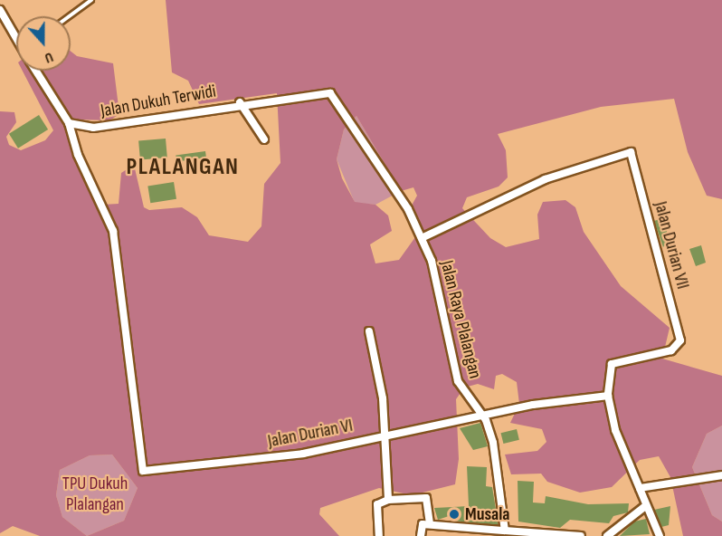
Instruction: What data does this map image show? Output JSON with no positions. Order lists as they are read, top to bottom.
{
  "streets": {
    "street": [
      "Jalan Dukuh Terwidi",
      "Jalan Durian VII",
      "Jalan Raya Plalangan",
      "Jalan Durian VI"
    ]
  },
  "crossings": [
    ["Jalan Dukuh Terwidi", "Jalan Raya Plalangan"],
    ["Jalan Dukuh Terwidi", "Jalan Durian VI"],
    ["Jalan Durian VII", "Jalan Raya Plalangan"],
    ["Jalan Raya Plalangan", "Jalan Durian VI"]
  ],
  "districts": ["PLALANGAN"],
  "parks": ["TPU Dukuh Plalangan"],
  "places": ["Musala"],
  "north": "bottom"
}
